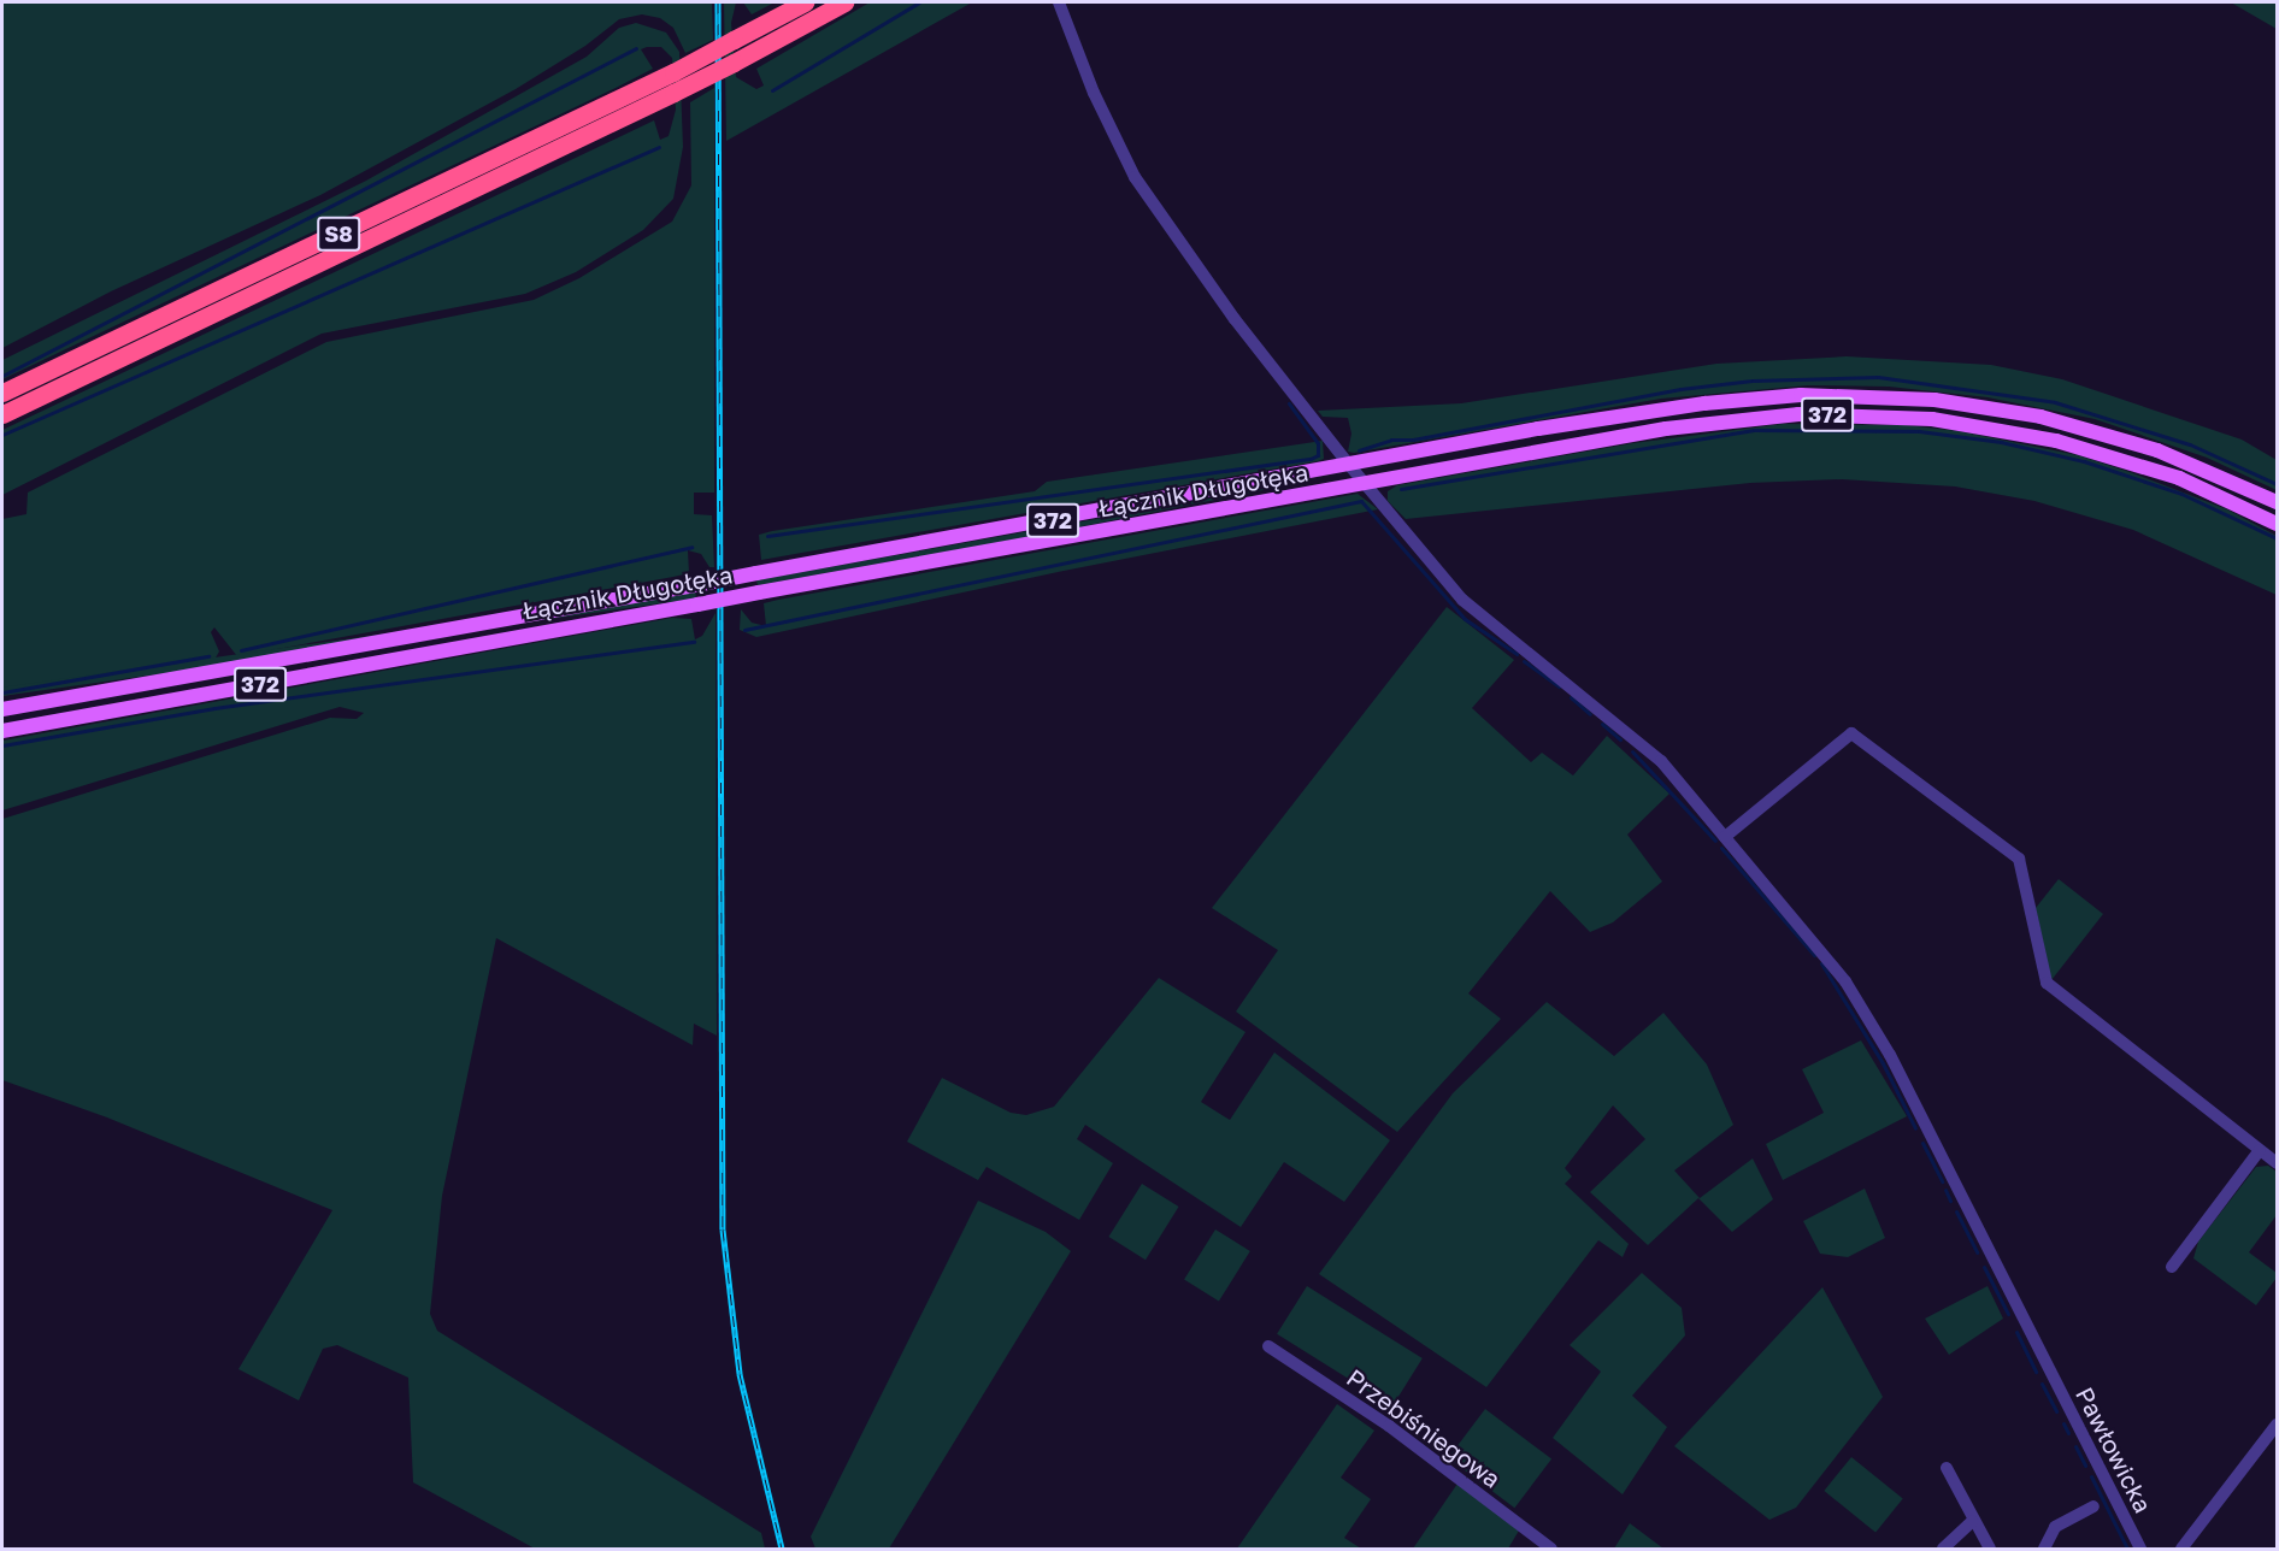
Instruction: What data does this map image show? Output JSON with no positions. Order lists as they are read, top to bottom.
{
  "streets": {
    "highway": ["S8"],
    "main road": ["372", "Łącznik Długołęka"],
    "street": ["Przebiśniegowa", "Pawłowicka"]
  },
  "crossings": [
    ["Łącznik Długołęka", "Pawłowicka"]
  ]
}
